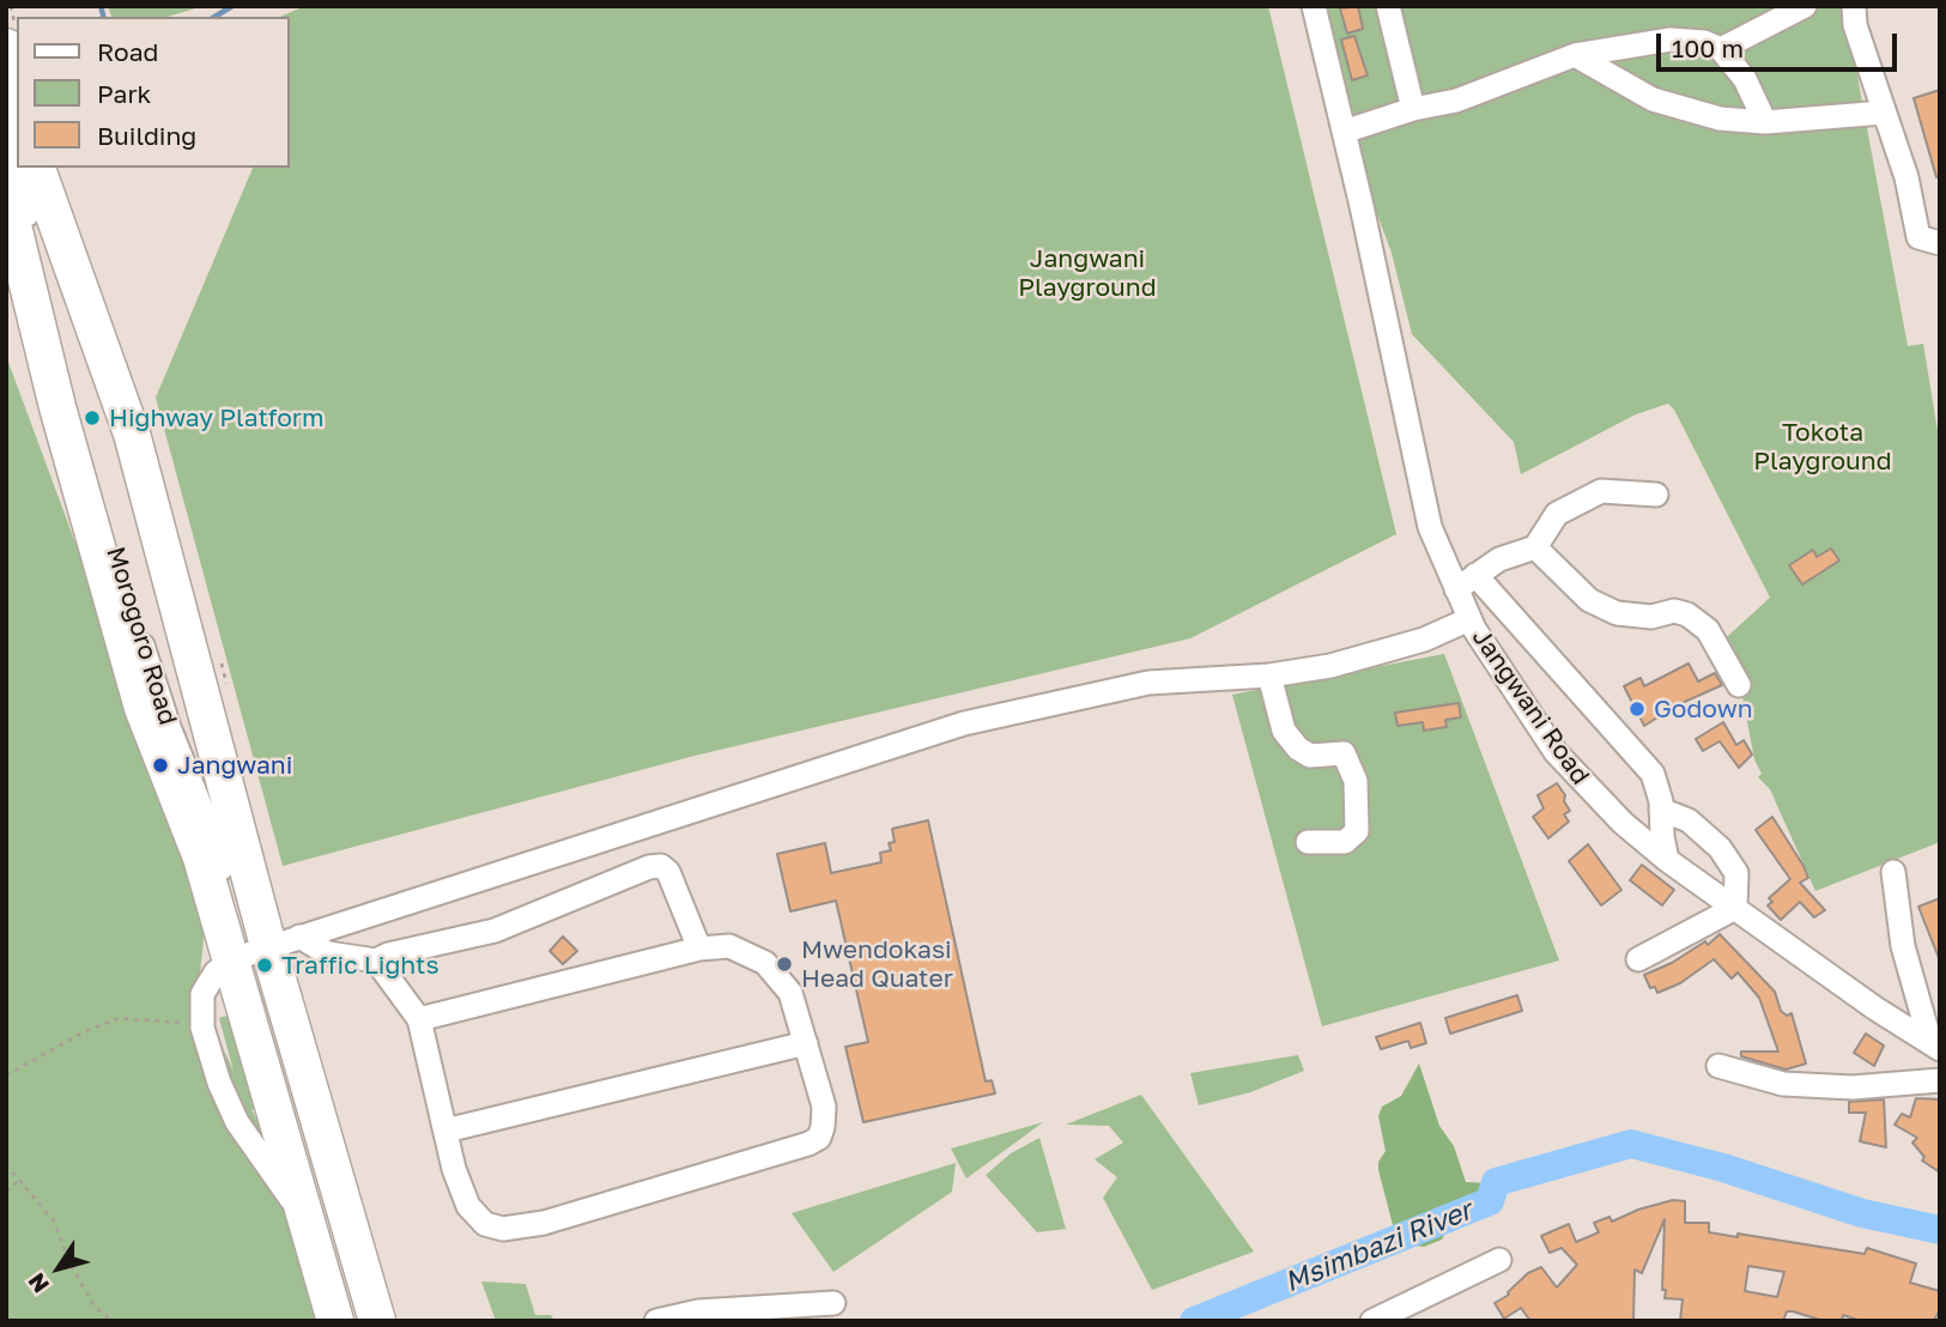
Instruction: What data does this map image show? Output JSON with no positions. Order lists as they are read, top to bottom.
{
  "streets": {
    "highway": ["Morogoro Road"],
    "street": ["Jangwani Road"]
  },
  "water": ["Msimbazi River"],
  "parks": ["Jangwani Playground", "Tokota Playground"],
  "places": [
    "Highway Platform",
    "Godown",
    "Jangwani",
    "Mwendokasi Head Quater",
    "Traffic Lights"
  ],
  "legend": ["Road", "Park", "Building"],
  "scale_bar": "100 m",
  "north": "bottom left"
}
